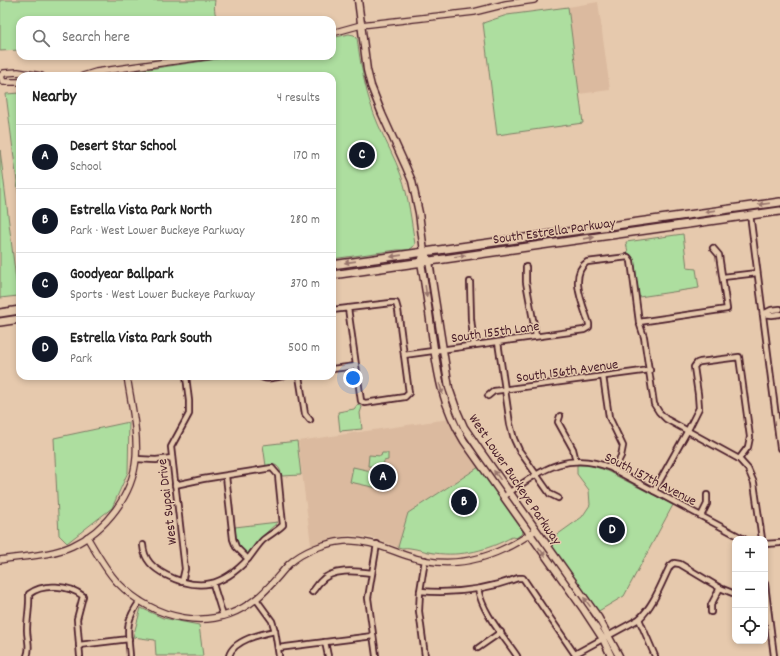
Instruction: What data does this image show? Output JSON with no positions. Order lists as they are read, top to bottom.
{
  "streets": {
    "main road": ["South Estrella Parkway", "West Lower Buckeye Parkway"],
    "street": [
      "South 155th Lane",
      "South 156th Avenue",
      "South 157th Avenue",
      "West Supai Drive"
    ]
  },
  "crossings": [
    ["South Estrella Parkway", "West Lower Buckeye Parkway"],
    ["South 155th Lane", "West Lower Buckeye Parkway"],
    ["South 157th Avenue", "West Lower Buckeye Parkway"]
  ],
  "page": {
    "search": "Search here",
    "heading": ["Nearby", "4 results"],
    "list": [
      {
        "mark": "A",
        "name": "Desert Star School",
        "note": "School",
        "value": "170 m"
      },
      {
        "mark": "B",
        "name": "Estrella Vista Park North",
        "note": "Park · West Lower Buckeye Parkway",
        "value": "280 m"
      },
      {
        "mark": "C",
        "name": "Goodyear Ballpark",
        "note": "Sports · West Lower Buckeye Parkway",
        "value": "370 m"
      },
      {
        "mark": "D",
        "name": "Estrella Vista Park South",
        "note": "Park",
        "value": "500 m"
      }
    ],
    "pins": [
      "C",
      "A",
      "B",
      "D"
    ],
    "map_buttons": ["+", "−"]
  }
}
